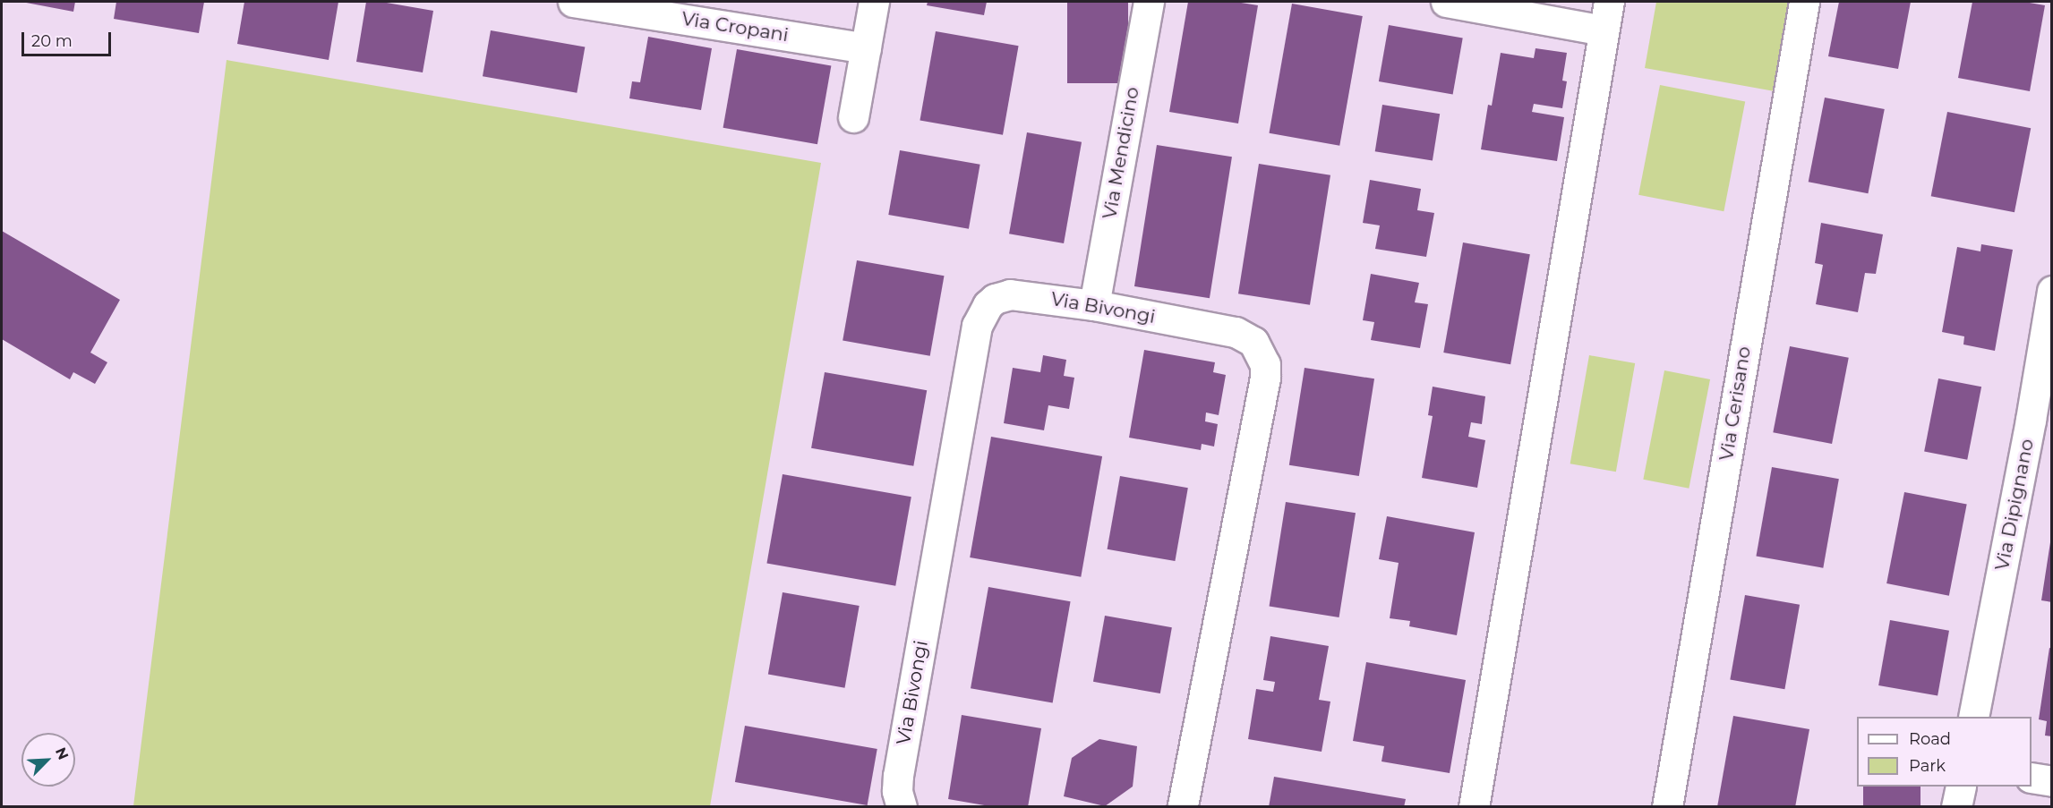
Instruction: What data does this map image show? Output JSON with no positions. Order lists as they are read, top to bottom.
{
  "streets": {
    "street": [
      "Via Cropani",
      "Via Mendicino",
      "Via Bivongi",
      "Via Cerisano",
      "Via Dipignano"
    ]
  },
  "crossings": [
    ["Via Mendicino", "Via Bivongi"]
  ],
  "legend": ["Road", "Park"],
  "scale_bar": "20 m",
  "north": "top right"
}
